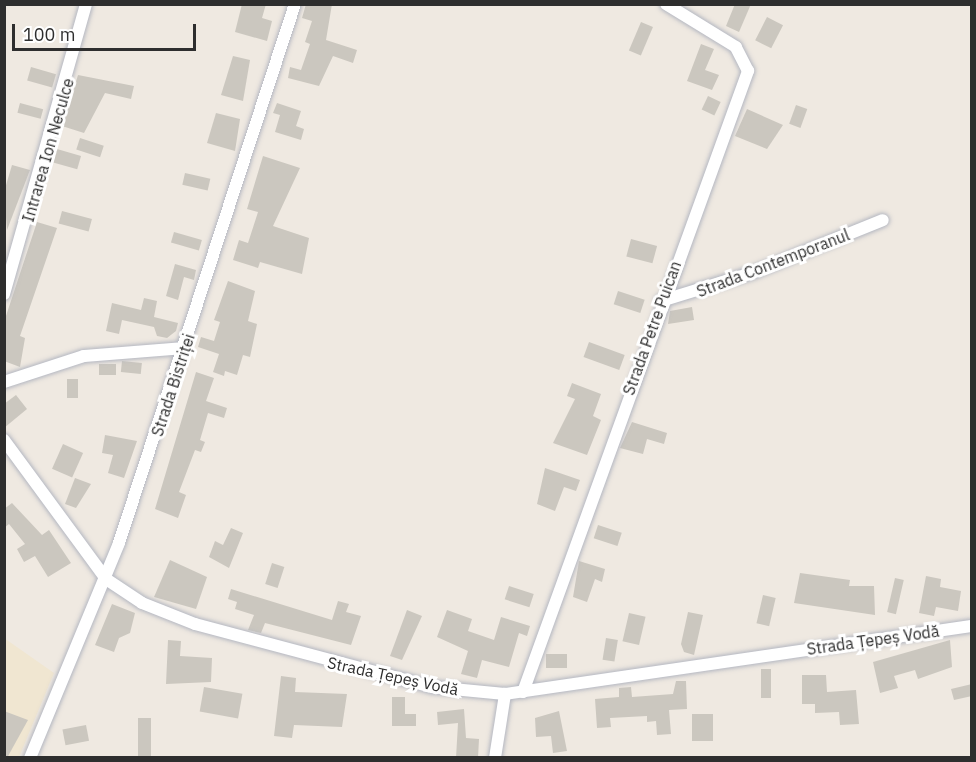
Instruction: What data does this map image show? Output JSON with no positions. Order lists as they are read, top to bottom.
{
  "streets": {
    "street": [
      "Intrarea Ion Neculce",
      "Strada Contemporanul",
      "Strada Petre Puican",
      "Strada Bistriței",
      "Strada Țepeș Vodă"
    ]
  },
  "crossings": [
    ["Strada Contemporanul", "Strada Petre Puican"],
    ["Strada Petre Puican", "Strada Țepeș Vodă"],
    ["Strada Bistriței", "Strada Țepeș Vodă"]
  ],
  "scale_bar": "100 m"
}
